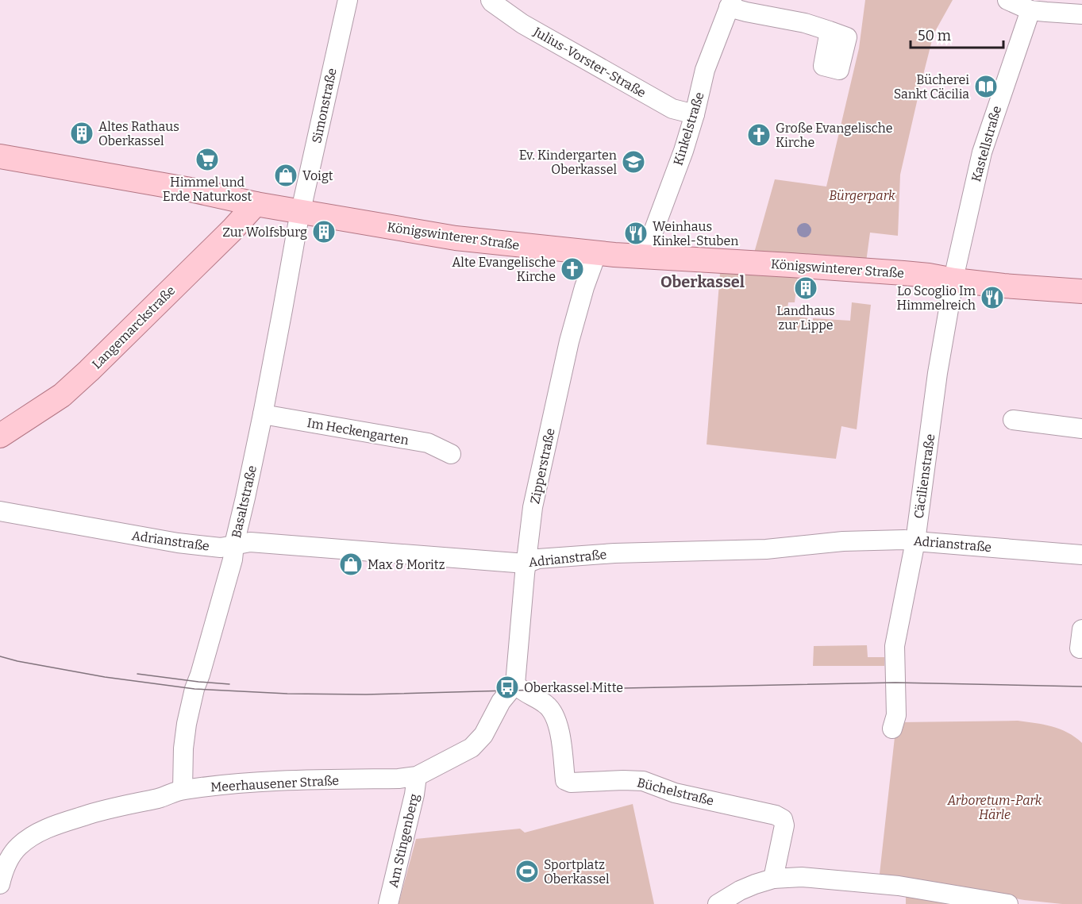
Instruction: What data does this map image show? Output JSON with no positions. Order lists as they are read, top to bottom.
{
  "streets": {
    "main road": ["Königswinterer Straße", "Langemarckstraße"],
    "street": [
      "Julius-Vorster-Straße",
      "Simonstraße",
      "Kinkelstraße",
      "Kastellstraße",
      "Im Heckengarten",
      "Zipperstraße",
      "Cäcilienstraße",
      "Basaltstraße",
      "Adrianstraße",
      "Meerhausener Straße",
      "Büchelstraße",
      "Am Stingenberg"
    ]
  },
  "crossings": [
    ["Julius-Vorster-Straße", "Kinkelstraße"],
    ["Simonstraße", "Königswinterer Straße"],
    ["Simonstraße", "Basaltstraße"],
    ["Kinkelstraße", "Königswinterer Straße"],
    ["Kastellstraße", "Königswinterer Straße"],
    ["Kastellstraße", "Cäcilienstraße"],
    ["Königswinterer Straße", "Langemarckstraße"],
    ["Königswinterer Straße", "Zipperstraße"],
    ["Königswinterer Straße", "Cäcilienstraße"],
    ["Königswinterer Straße", "Basaltstraße"],
    ["Im Heckengarten", "Basaltstraße"],
    ["Zipperstraße", "Adrianstraße"],
    ["Zipperstraße", "Meerhausener Straße"],
    ["Zipperstraße", "Büchelstraße"],
    ["Cäcilienstraße", "Adrianstraße"],
    ["Basaltstraße", "Adrianstraße"],
    ["Basaltstraße", "Meerhausener Straße"],
    ["Meerhausener Straße", "Büchelstraße"],
    ["Meerhausener Straße", "Am Stingenberg"]
  ],
  "districts": ["Oberkassel"],
  "parks": ["Bürgerpark", "Arboretum-Park Härle"],
  "places": {
    "library": ["Bücherei Sankt Cäcilia"],
    "building": ["Altes Rathaus Oberkassel", "Zur Wolfsburg", "Landhaus zur Lippe"],
    "church": ["Große Evangelische Kirche", "Alte Evangelische Kirche"],
    "supermarket": ["Himmel und Erde Naturkost"],
    "school or university": ["Ev. Kindergarten Oberkassel"],
    "shop": ["Voigt", "Max & Moritz"],
    "restaurant": ["Weinhaus Kinkel-Stuben", "Lo Scoglio Im Himmelreich"],
    "bus stop": ["Oberkassel Mitte"],
    "sports": ["Sportplatz Oberkassel"]
  },
  "scale_bar": "50 m"
}
